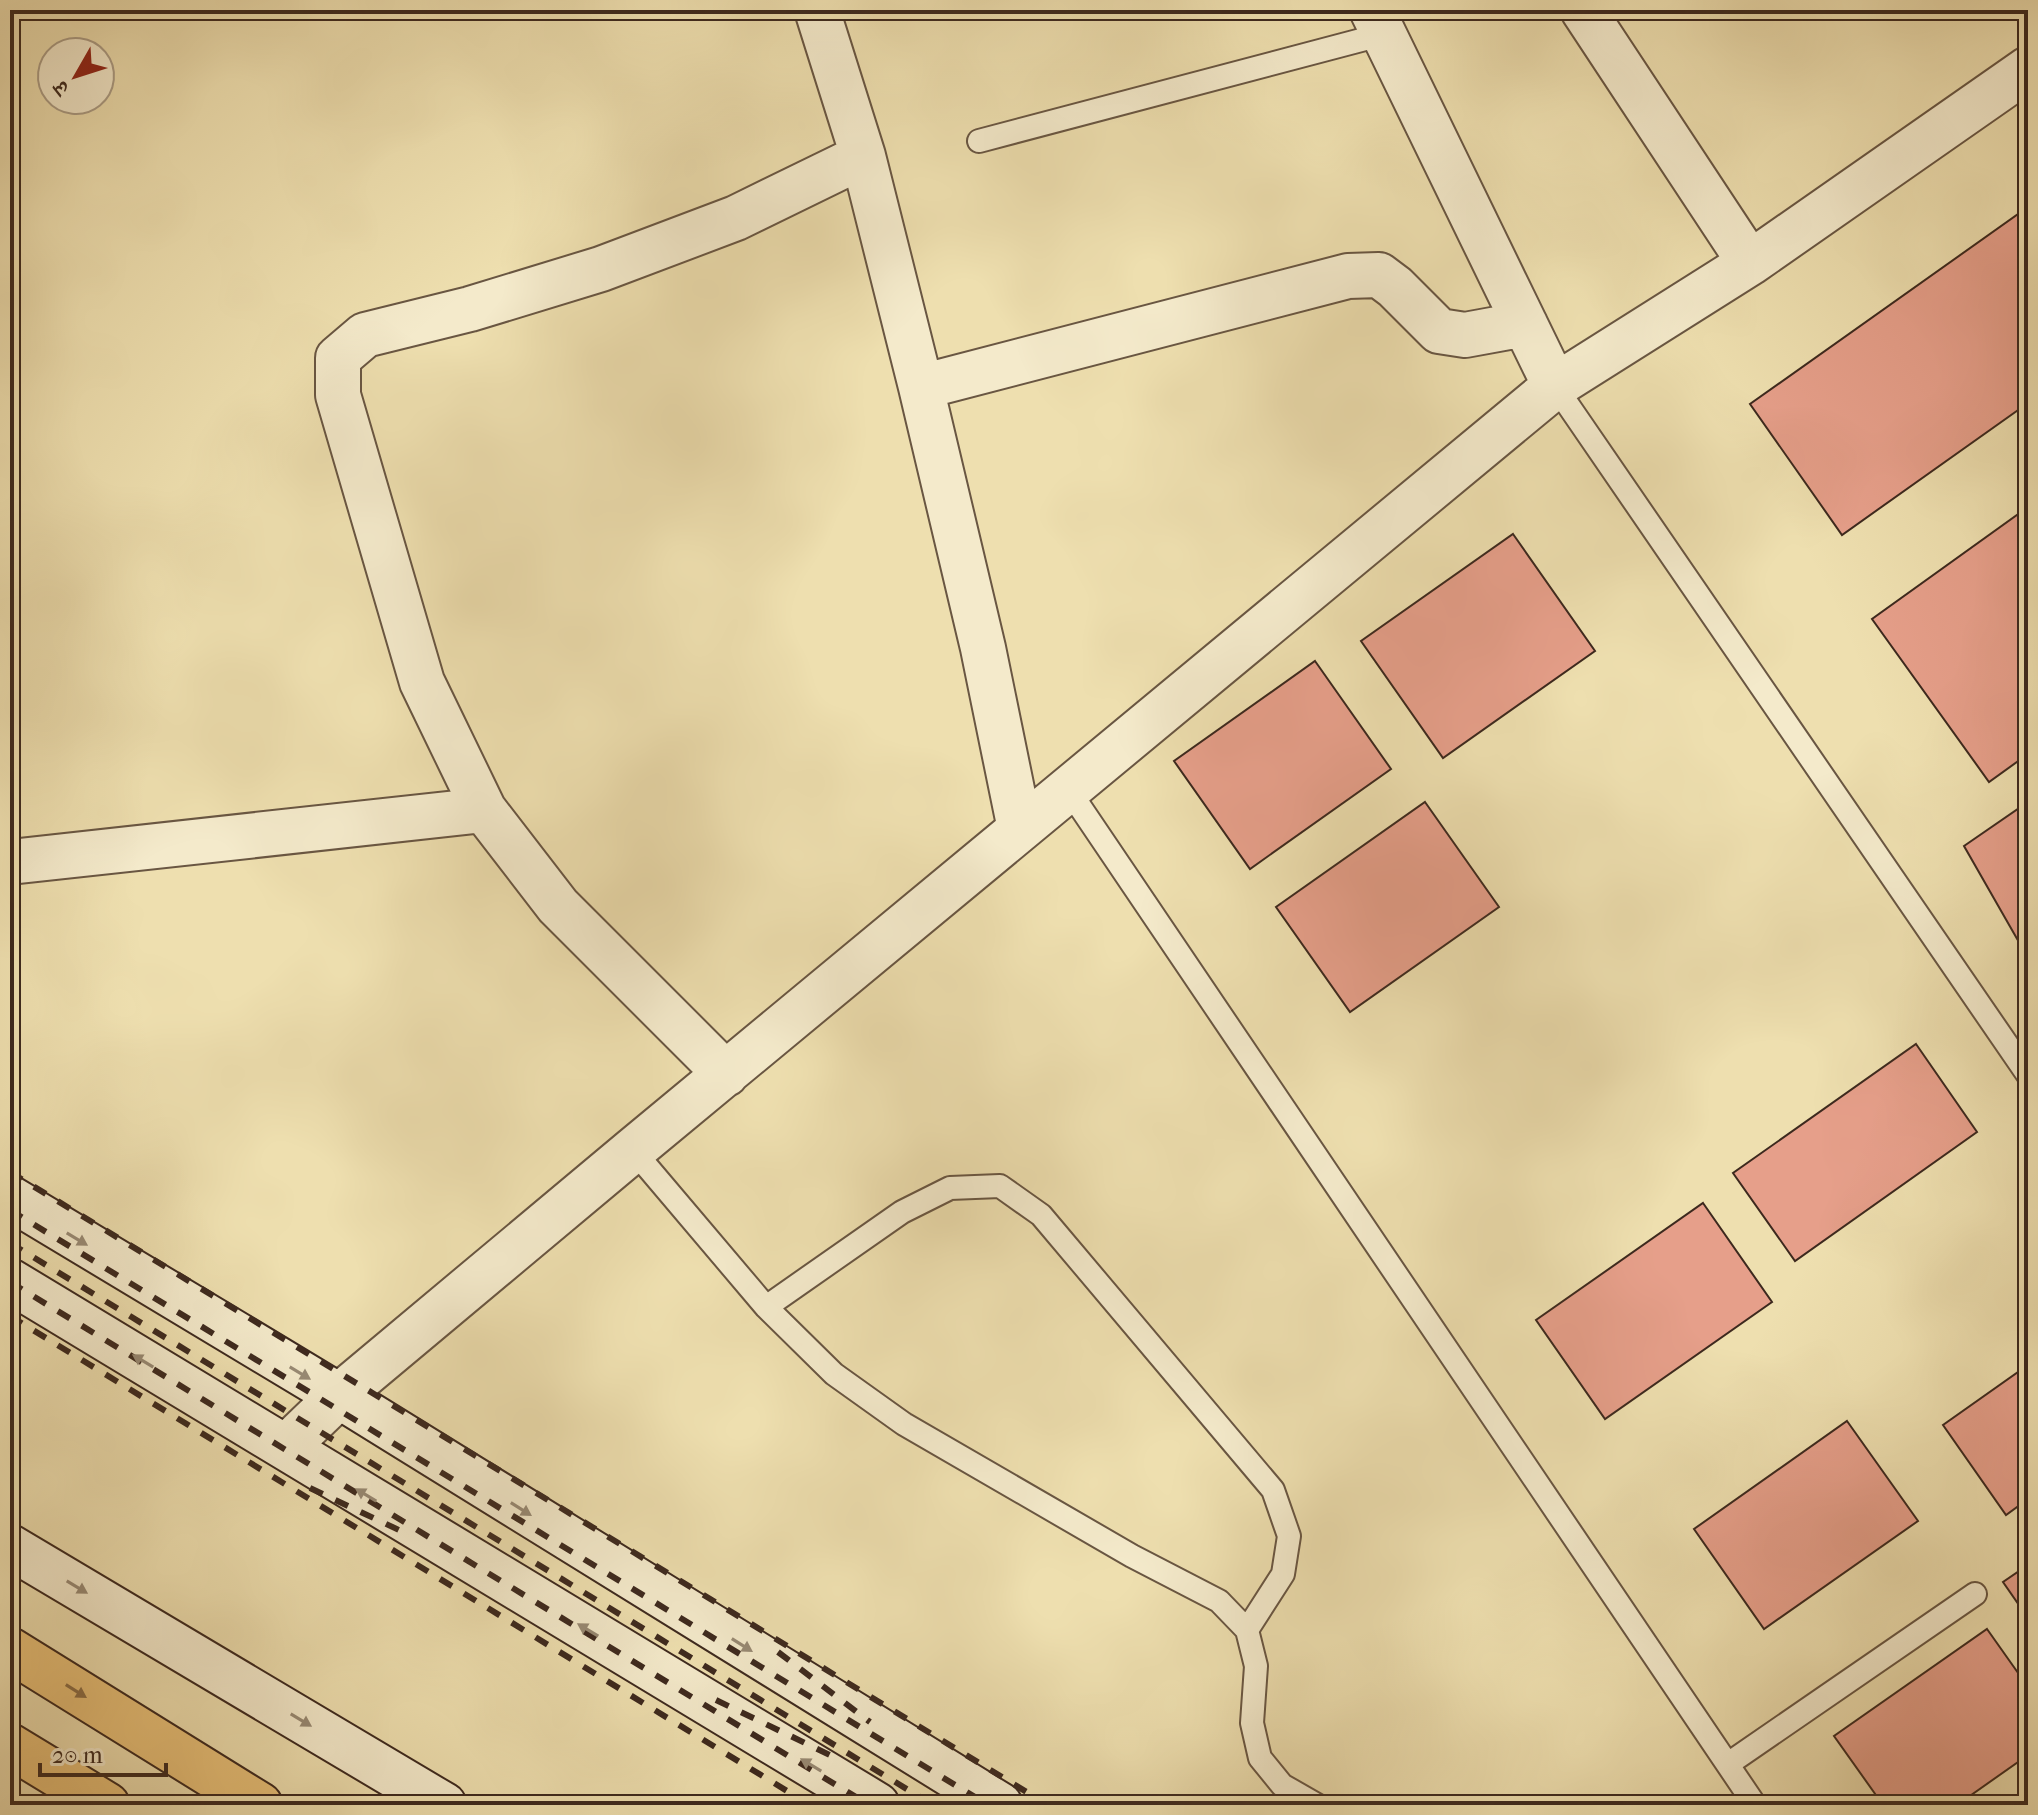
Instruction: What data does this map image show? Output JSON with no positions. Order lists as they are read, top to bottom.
{
  "scale_bar": "20 m",
  "north": "bottom left"
}
